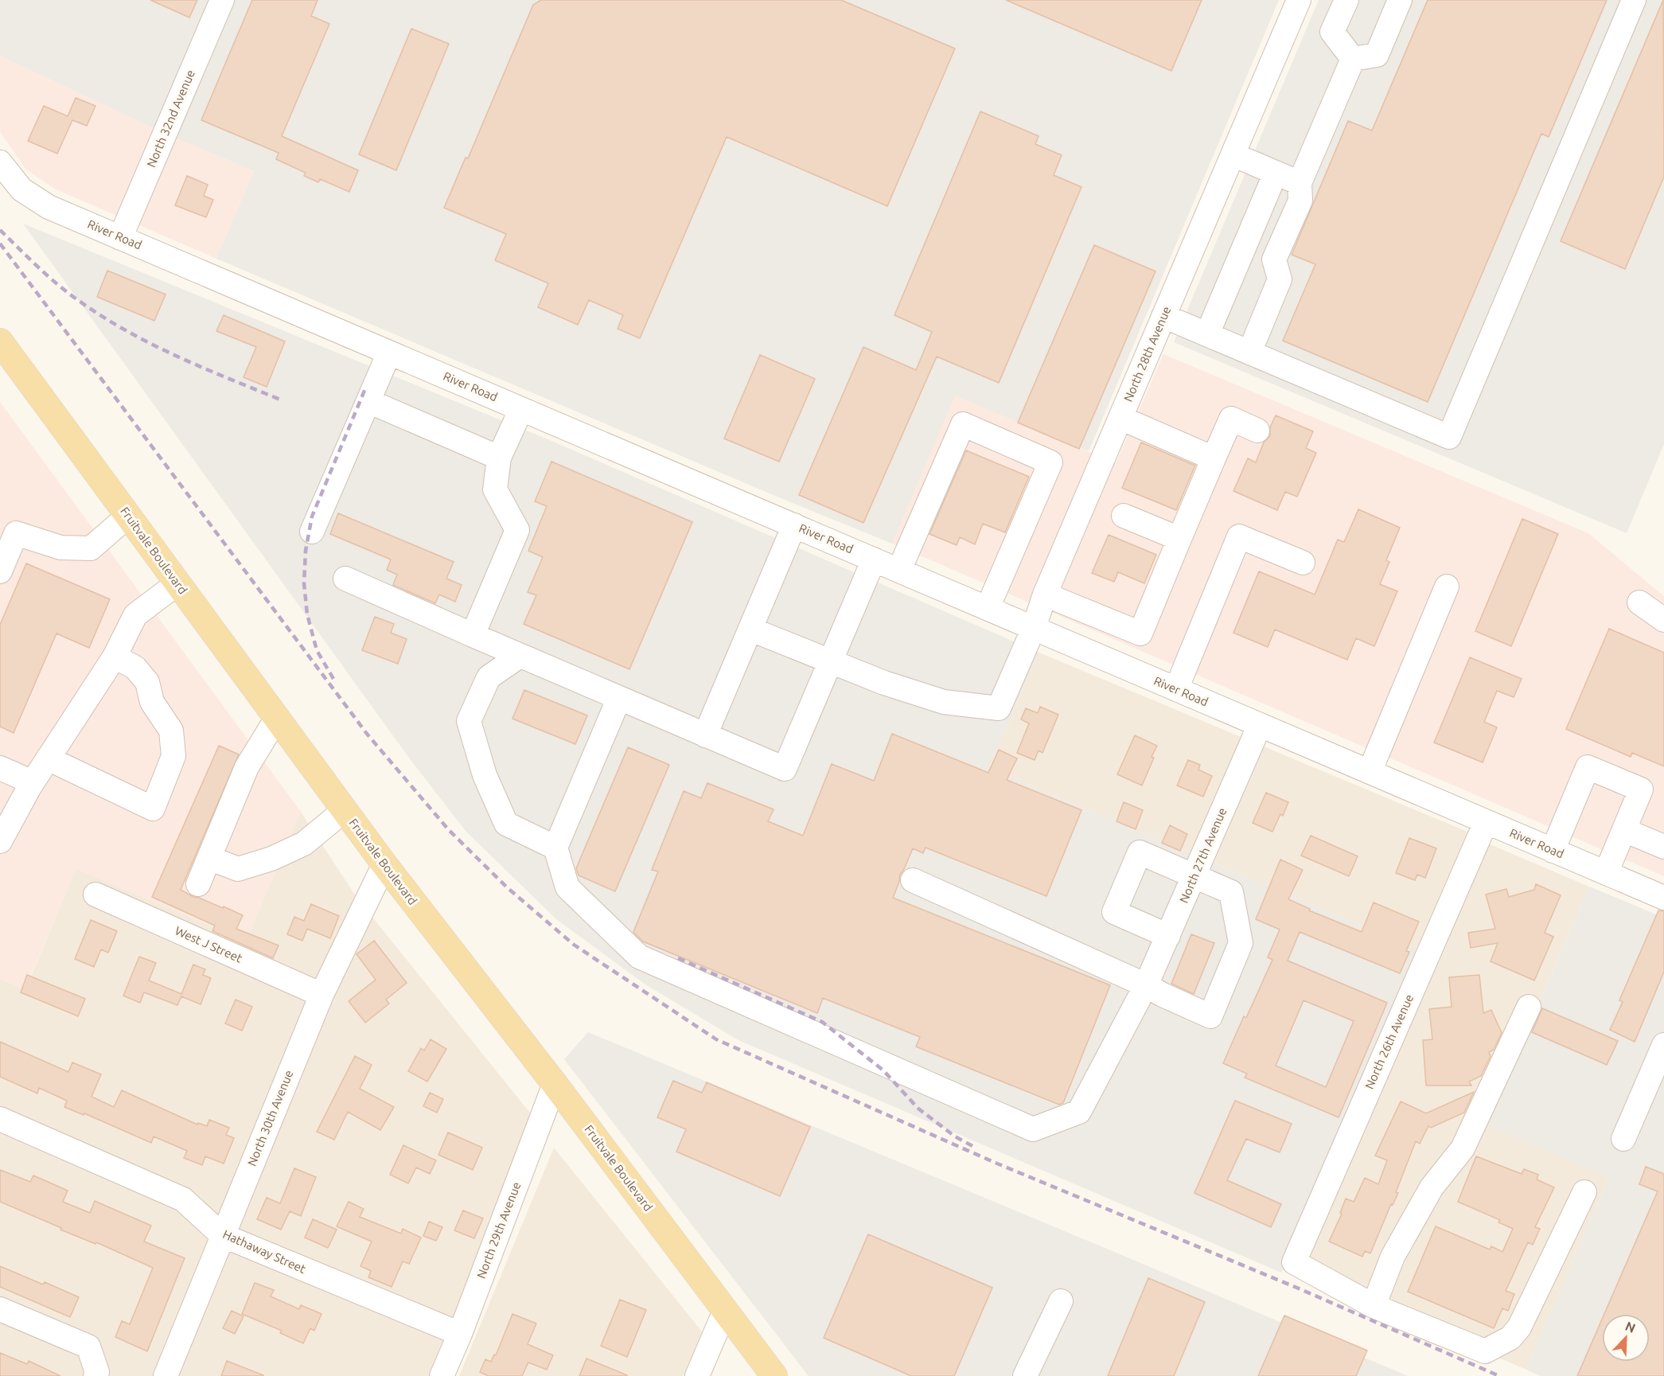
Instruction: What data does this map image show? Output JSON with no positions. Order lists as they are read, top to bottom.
{
  "streets": {
    "main road": ["Fruitvale Boulevard"],
    "street": [
      "North 32nd Avenue",
      "River Road",
      "North 28th Avenue",
      "North 27th Avenue",
      "West J Street",
      "North 26th Avenue",
      "North 30th Avenue",
      "North 29th Avenue",
      "Hathaway Street"
    ]
  },
  "crossings": [
    ["North 32nd Avenue", "River Road"],
    ["River Road", "North 28th Avenue"],
    ["River Road", "North 27th Avenue"],
    ["River Road", "North 26th Avenue"],
    ["Fruitvale Boulevard", "North 30th Avenue"],
    ["Fruitvale Boulevard", "North 29th Avenue"],
    ["West J Street", "North 30th Avenue"],
    ["North 30th Avenue", "Hathaway Street"],
    ["North 29th Avenue", "Hathaway Street"]
  ],
  "north": "top right"
}
